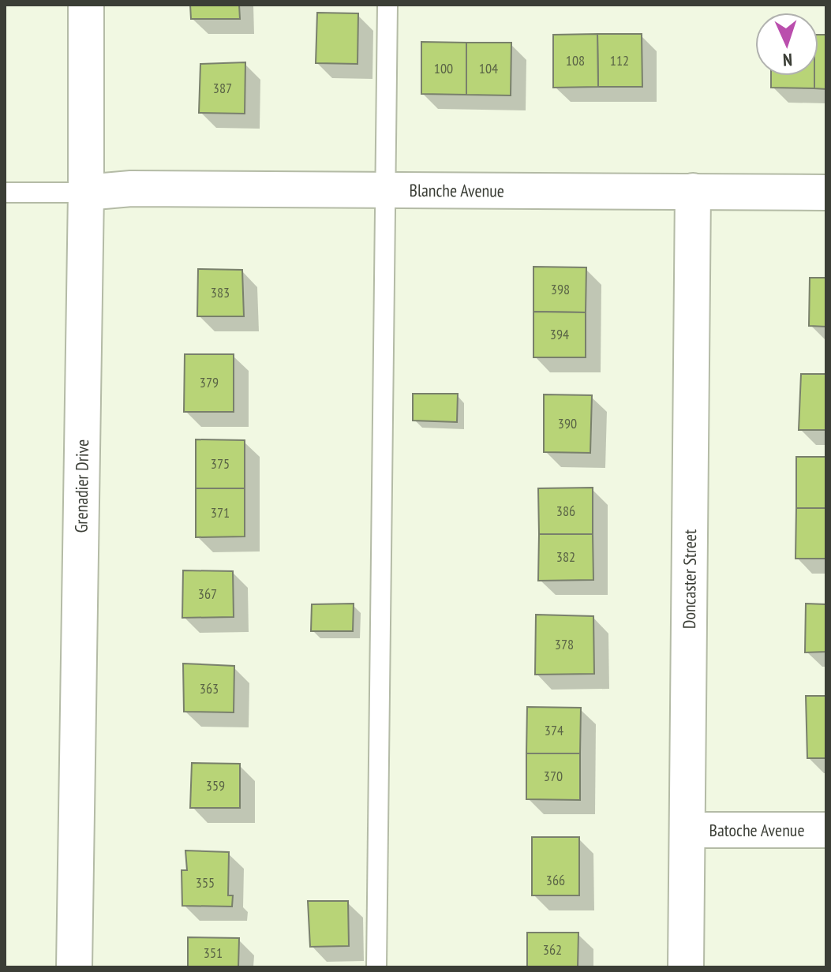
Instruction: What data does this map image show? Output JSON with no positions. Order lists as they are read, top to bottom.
{
  "streets": {
    "street": [
      "Blanche Avenue",
      "Grenadier Drive",
      "Doncaster Street",
      "Batoche Avenue"
    ]
  },
  "crossings": [
    ["Blanche Avenue", "Grenadier Drive"],
    ["Blanche Avenue", "Doncaster Street"],
    ["Doncaster Street", "Batoche Avenue"]
  ],
  "house_numbers": [
    "108",
    "112",
    "100",
    "104",
    "387",
    "398",
    "383",
    "394",
    "379",
    "390",
    "375",
    "386",
    "371",
    "382",
    "367",
    "378",
    "363",
    "374",
    "370",
    "359",
    "366",
    "355",
    "362",
    "351"
  ],
  "north": "bottom"
}
